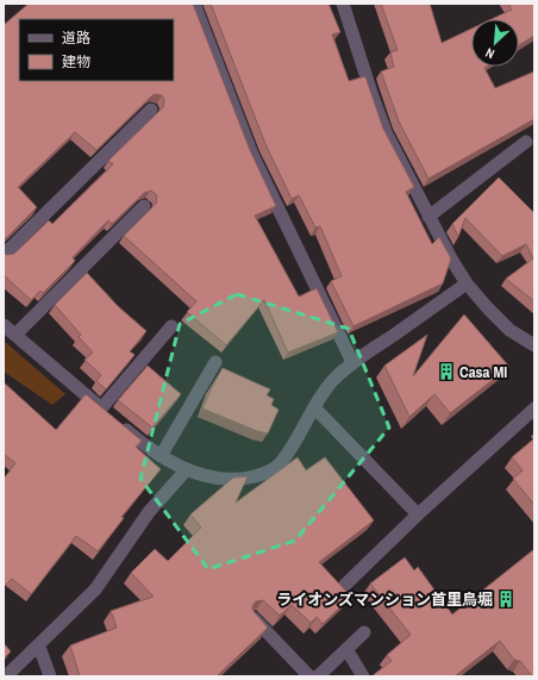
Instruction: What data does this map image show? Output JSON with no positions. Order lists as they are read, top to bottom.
{
  "places": {
    "building": ["Casa MI", "ライオンズマンション首里鳥堀"]
  },
  "legend": ["道路", "建物"],
  "north": "bottom left"
}
